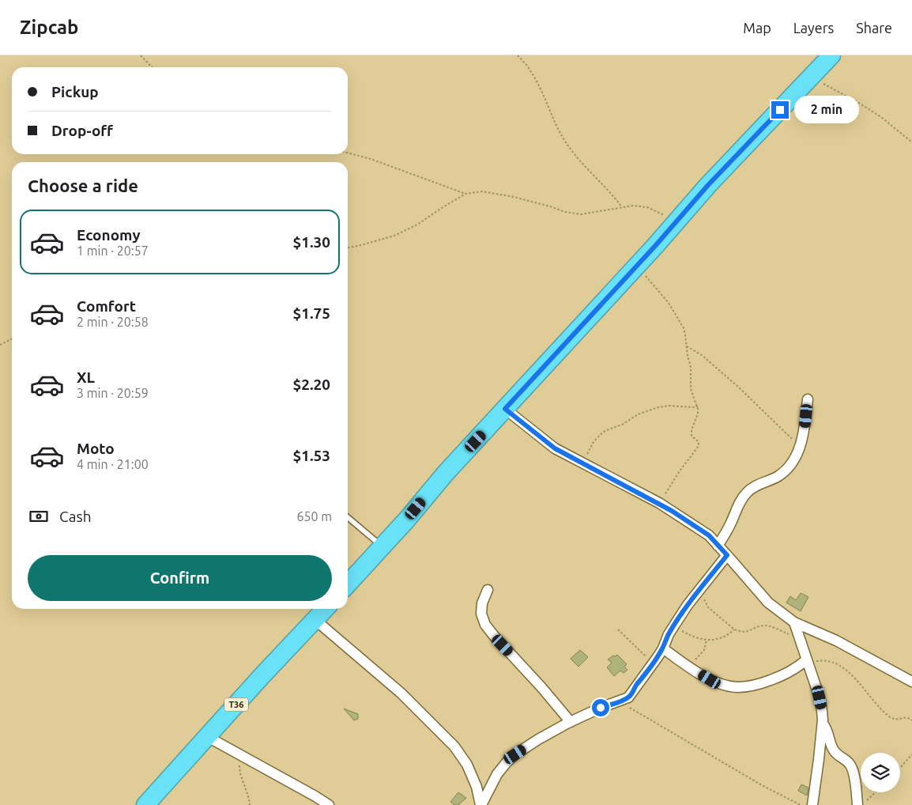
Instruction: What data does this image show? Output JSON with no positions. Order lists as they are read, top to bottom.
{
  "streets": {
    "highway": ["T36"]
  },
  "page": {
    "header": "Zipcab",
    "nav": ["Map", "Layers", "Share"],
    "banner": ["Pickup", "Drop-off"],
    "bubble": "2 min",
    "heading": "Choose a ride",
    "list": [
      {
        "name": "Economy",
        "note": "1 min · 20:57",
        "value": "$1.30"
      },
      {
        "name": "Comfort",
        "note": "2 min · 20:58",
        "value": "$1.75"
      },
      {
        "name": "XL",
        "note": "3 min · 20:59",
        "value": "$2.20"
      },
      {
        "name": "Moto",
        "note": "4 min · 21:00",
        "value": "$1.53"
      }
    ],
    "pay": ["Cash", "650 m"],
    "buttons": "Confirm"
  }
}
